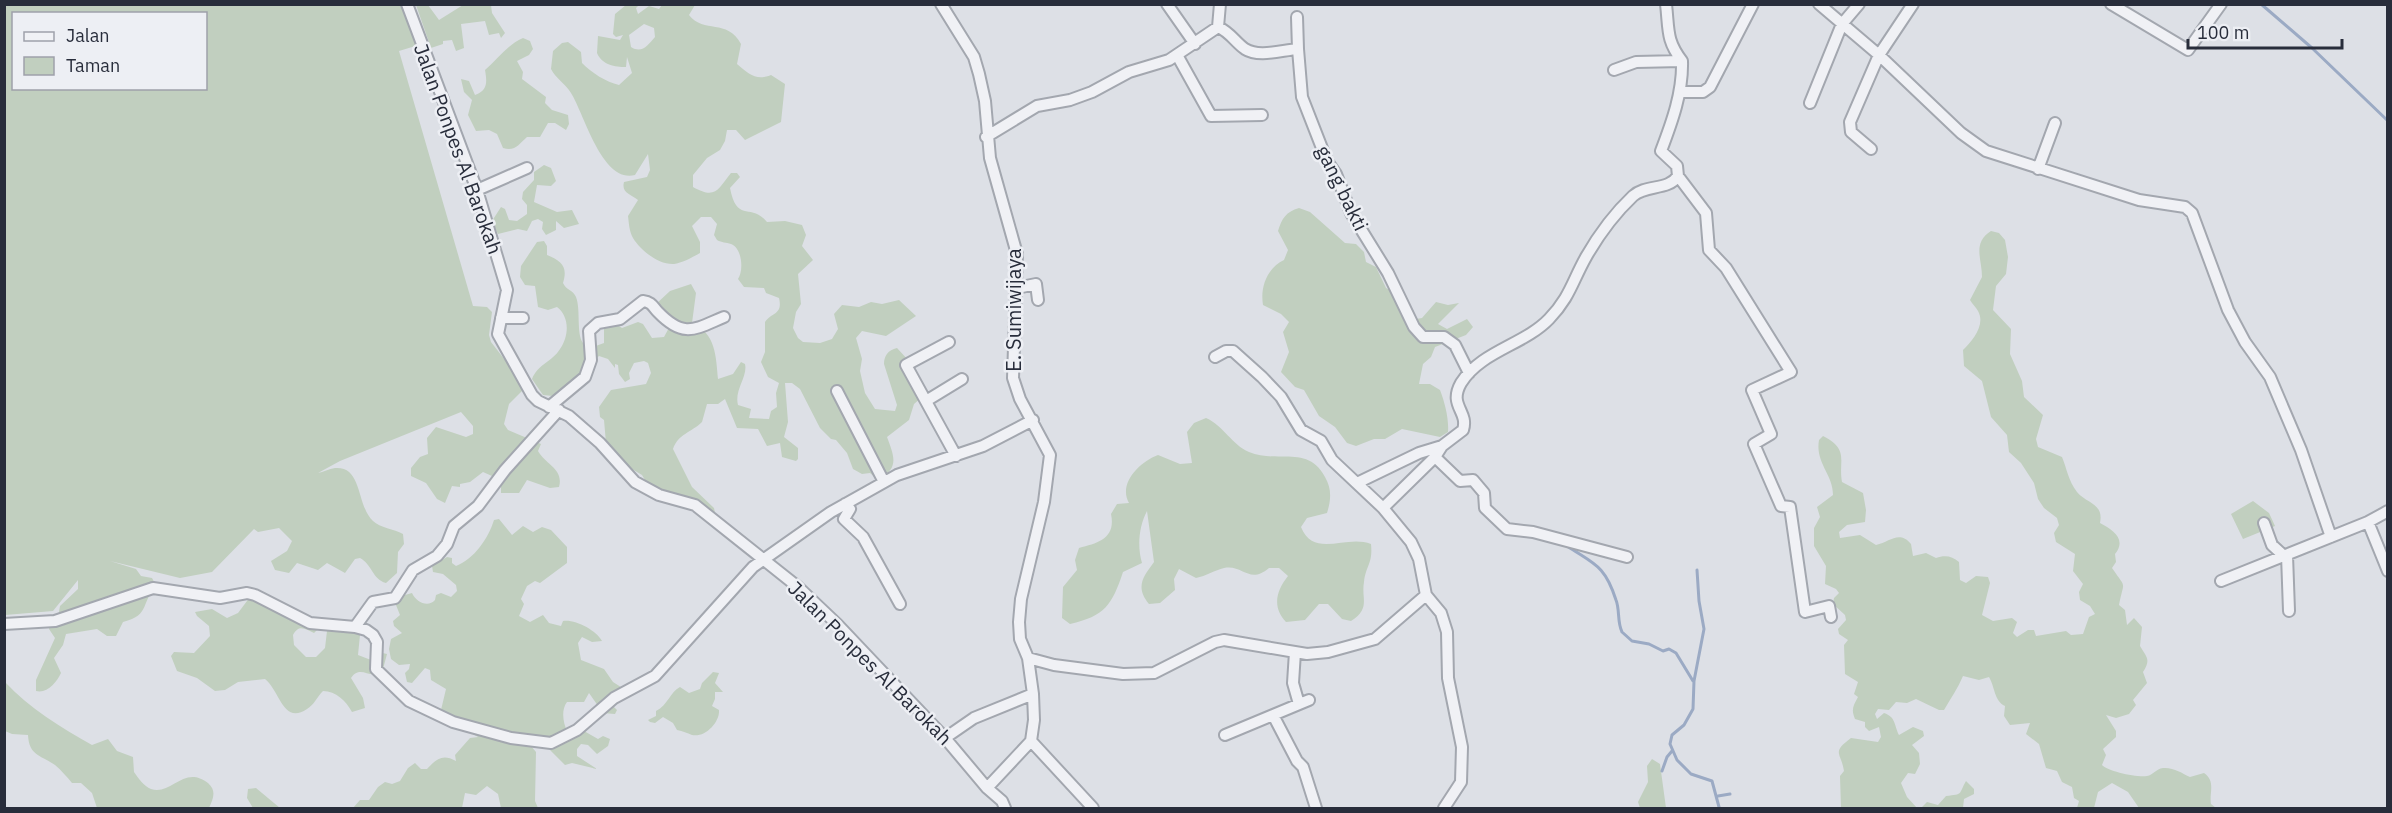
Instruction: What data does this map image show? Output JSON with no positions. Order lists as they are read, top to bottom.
{
  "streets": {
    "street": ["Jalan Ponpes Al Barokah", "gang bakti", "E. Sumiwijaya"]
  },
  "legend": ["Jalan", "Taman"],
  "scale_bar": "100 m"
}
